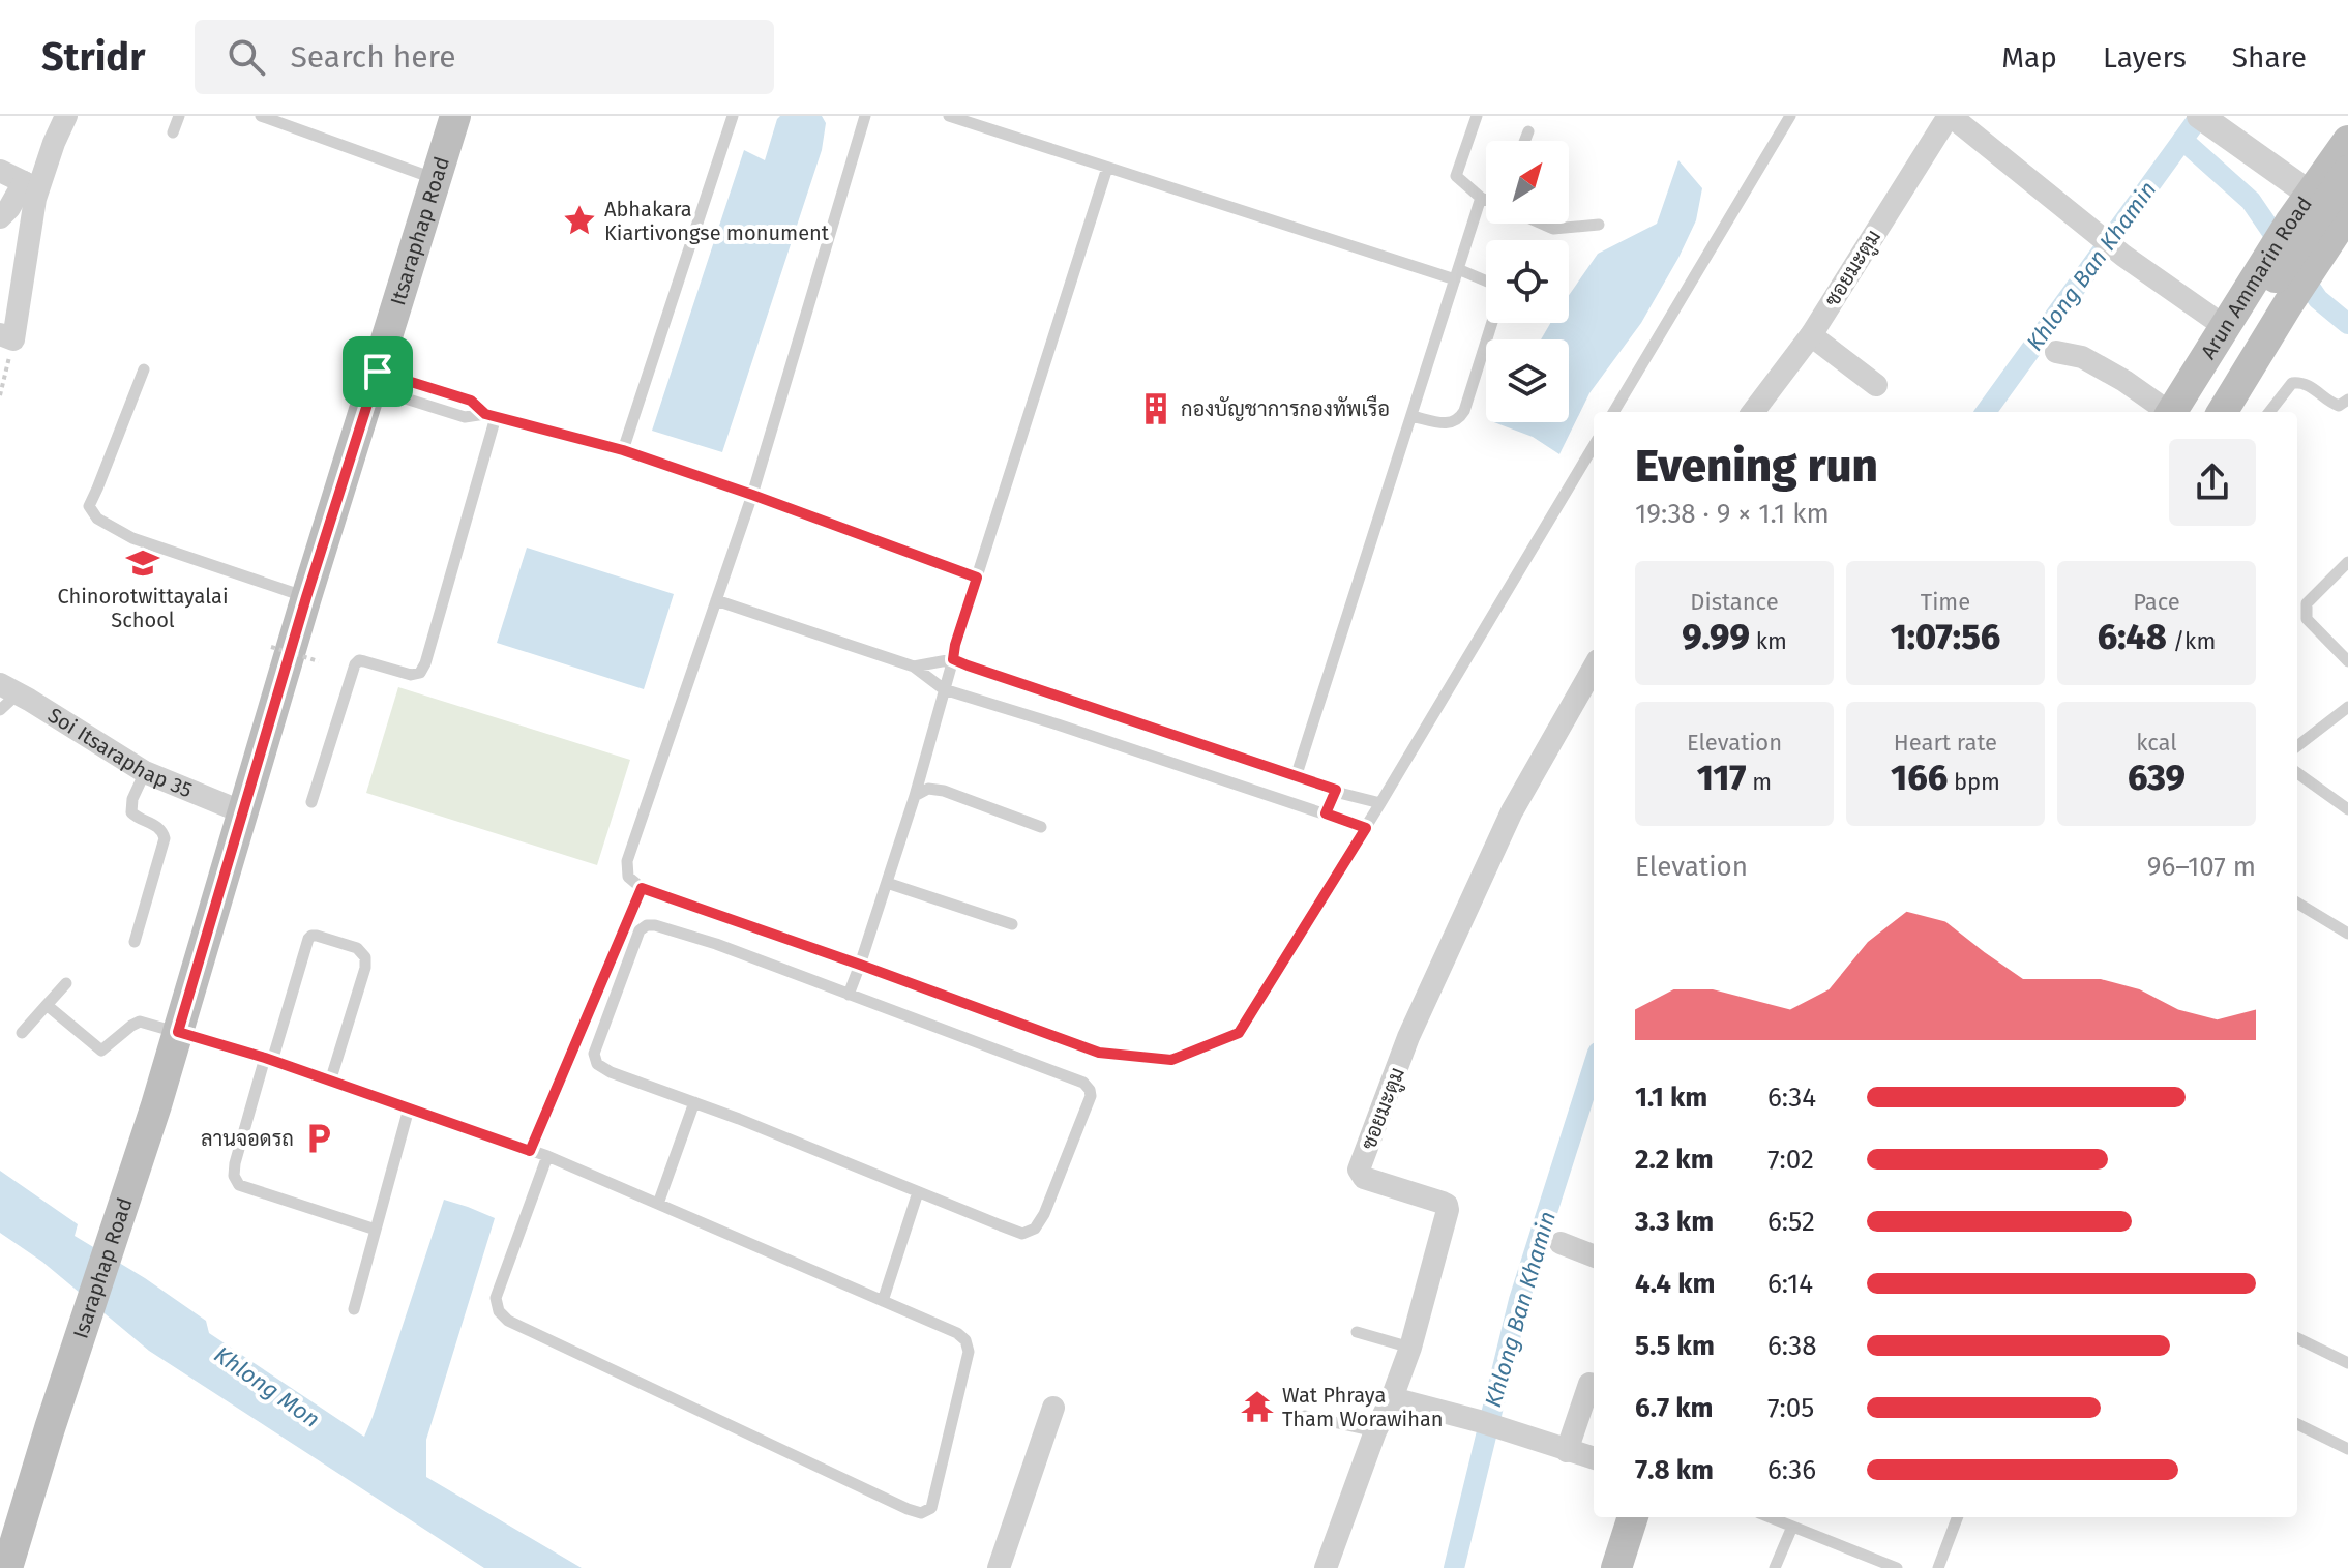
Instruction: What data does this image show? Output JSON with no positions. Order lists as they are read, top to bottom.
{
  "streets": {
    "main road": ["Itsaraphap Road", "Arun Ammarin Road", "Isaraphap Road"],
    "street": ["ซอยมะตูม", "Soi Itsaraphap 35"]
  },
  "crossings": [
    ["Itsaraphap Road", "Soi Itsaraphap 35"],
    ["Itsaraphap Road", "Isaraphap Road"]
  ],
  "water": ["Khlong Ban Khamin", "Khlong Mon"],
  "places": {
    "place": ["Abhakara Kiartivongse monument"],
    "building": ["กองบัญชาการกองทัพเรือ"],
    "school or university": ["Chinorotwittayalai School"],
    "parking": ["ลานจอดรถ"],
    "temple": ["Wat Phraya Tham Worawihan"]
  },
  "north": "top right",
  "page": {
    "header": "Stridr",
    "search": "Search here",
    "nav": ["Map", "Layers", "Share"],
    "heading": ["Evening run", "19:38 · 9 × 1.1 km"],
    "stats": [
      ["Distance", "9.99 km"],
      ["Time", "1:07:56"],
      ["Pace", "6:48 /km"],
      ["Elevation", "117 m"],
      ["Heart rate", "166 bpm"],
      ["kcal", "639"]
    ],
    "chart": ["Elevation", "96–107 m"],
    "list": [
      {
        "name": "1.1 km",
        "note": "6:34"
      },
      {
        "name": "2.2 km",
        "note": "7:02"
      },
      {
        "name": "3.3 km",
        "note": "6:52"
      },
      {
        "name": "4.4 km",
        "note": "6:14"
      },
      {
        "name": "5.5 km",
        "note": "6:38"
      },
      {
        "name": "6.7 km",
        "note": "7:05"
      },
      {
        "name": "7.8 km",
        "note": "6:36"
      }
    ]
  }
}
